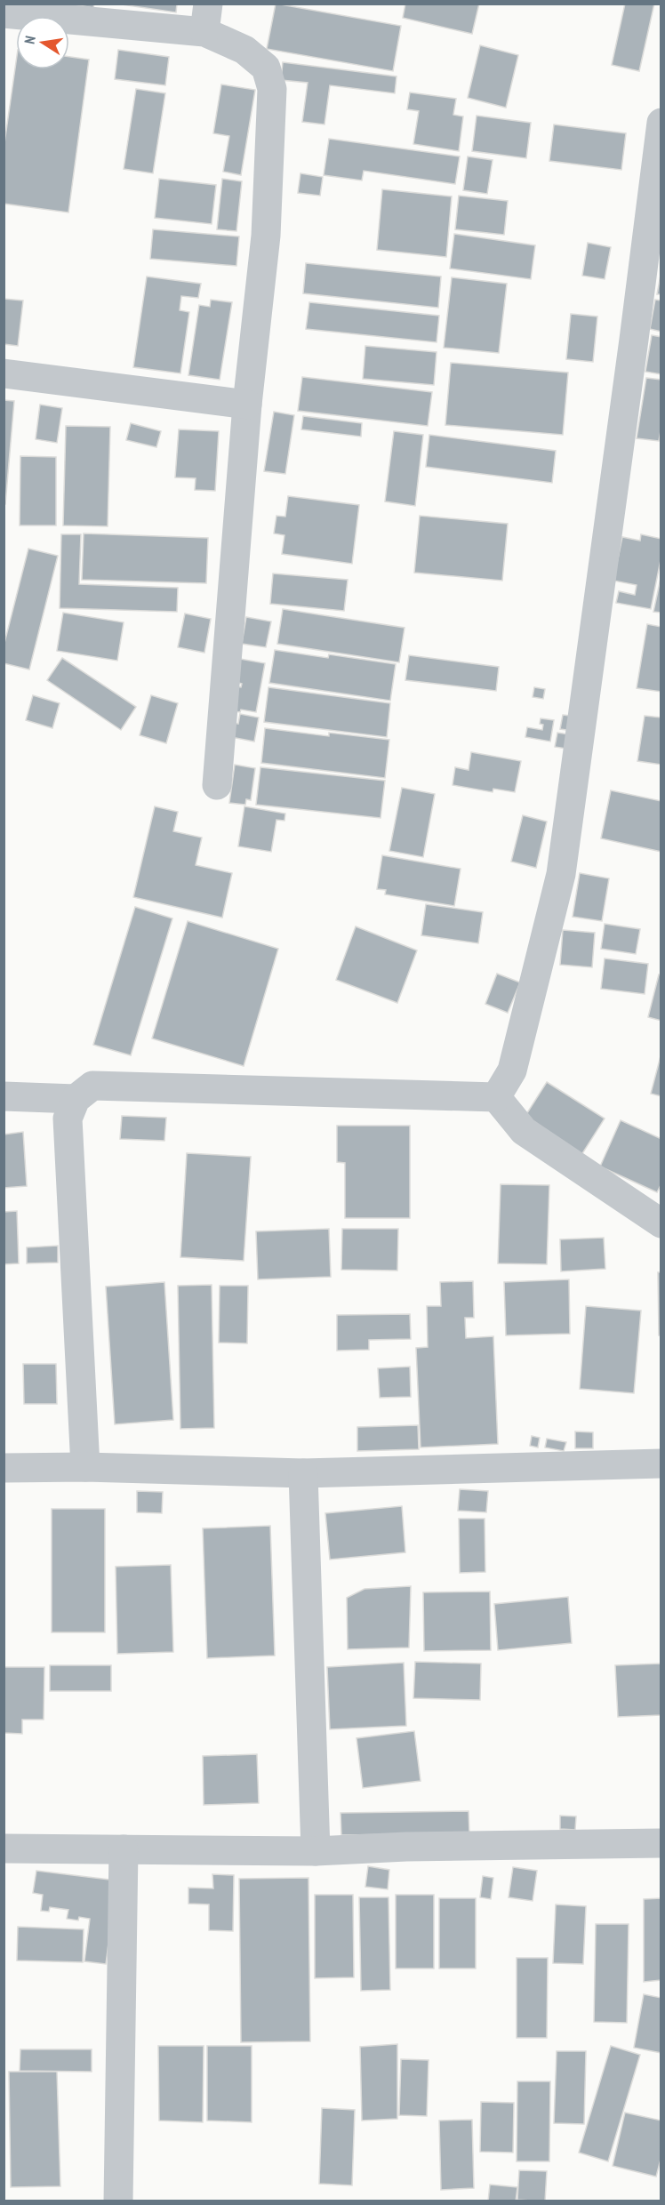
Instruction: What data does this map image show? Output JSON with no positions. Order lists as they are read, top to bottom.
{
  "north": "left"
}
